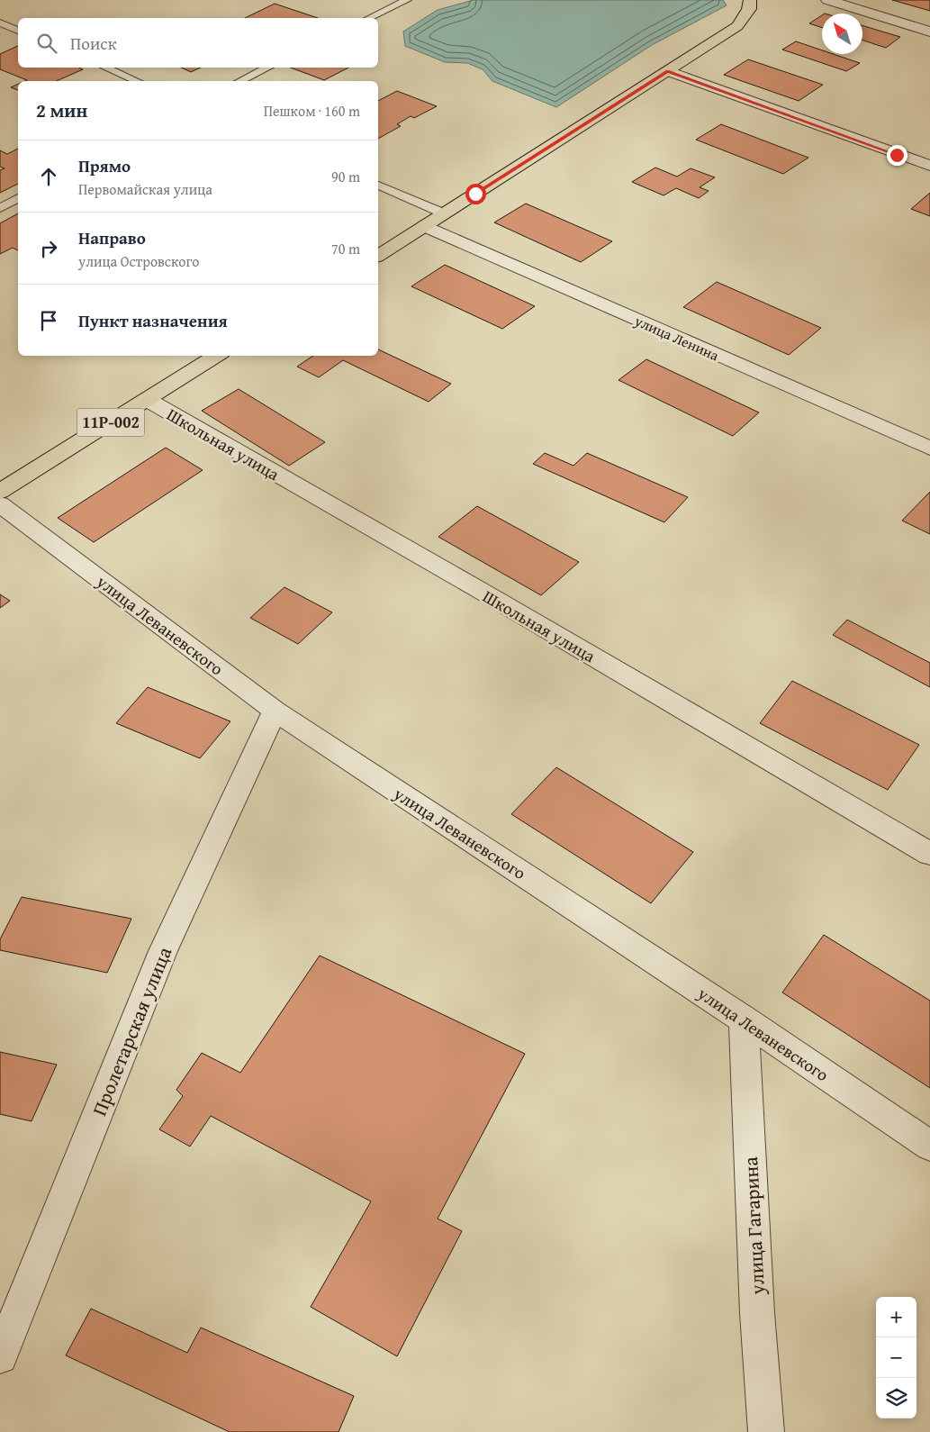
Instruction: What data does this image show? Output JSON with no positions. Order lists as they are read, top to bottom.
{
  "streets": {
    "main road": ["11Р-002"],
    "street": [
      "улица Ленина",
      "Школьная улица",
      "улица Леваневского",
      "Пролетарская улица",
      "улица Гагарина"
    ]
  },
  "crossings": [
    ["11Р-002", "Школьная улица"],
    ["улица Леваневского", "Пролетарская улица"],
    ["улица Леваневского", "улица Гагарина"]
  ],
  "north": "top left",
  "page": {
    "search": "Поиск",
    "heading": ["2 мин", "Пешком · 160 m"],
    "list": [
      ["Прямо", "Первомайская улица", "90 m"],
      ["Направо", "улица Островского", "70 m"],
      "Пункт назначения"
    ],
    "map_buttons": ["+", "−"]
  }
}
